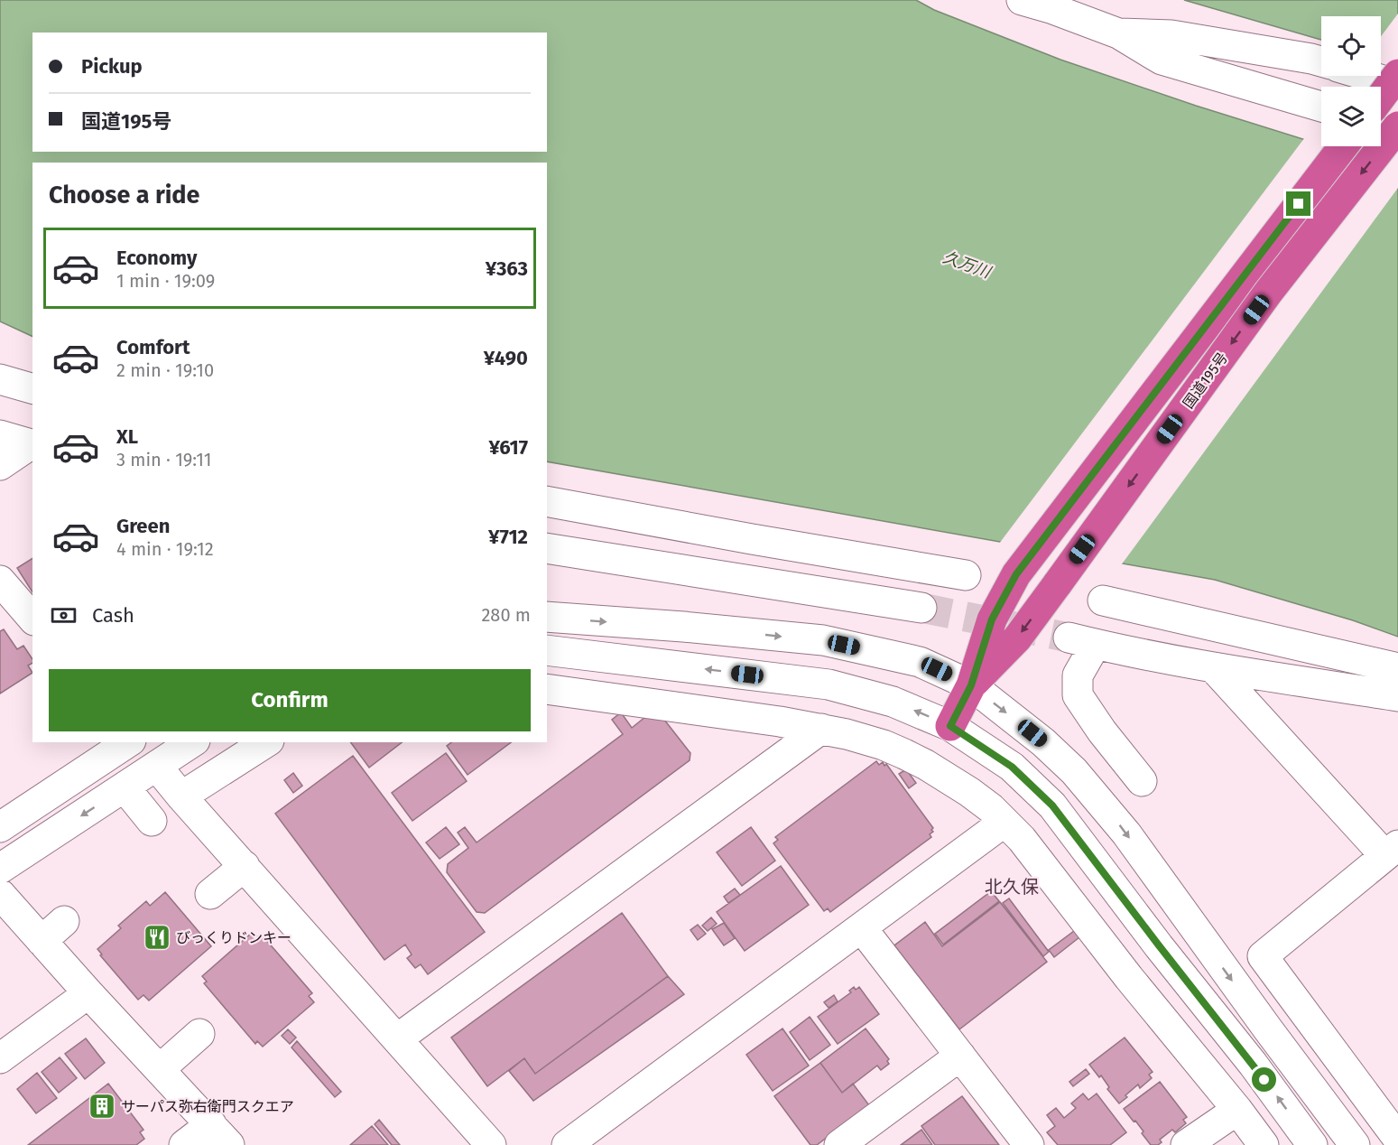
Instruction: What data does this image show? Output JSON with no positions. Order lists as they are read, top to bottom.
{
  "streets": {
    "highway": ["国道195号"]
  },
  "districts": ["北久保"],
  "water": ["久万川"],
  "places": {
    "restaurant": ["びっくりドンキー"],
    "building": ["サーパス弥右衛門スクエア"]
  },
  "page": {
    "banner": ["Pickup", "国道195号"],
    "heading": "Choose a ride",
    "list": [
      {
        "name": "Economy",
        "note": "1 min · 19:09",
        "value": "¥363"
      },
      {
        "name": "Comfort",
        "note": "2 min · 19:10",
        "value": "¥490"
      },
      {
        "name": "XL",
        "note": "3 min · 19:11",
        "value": "¥617"
      },
      {
        "name": "Green",
        "note": "4 min · 19:12",
        "value": "¥712"
      }
    ],
    "pay": ["Cash", "280 m"],
    "buttons": "Confirm"
  }
}
